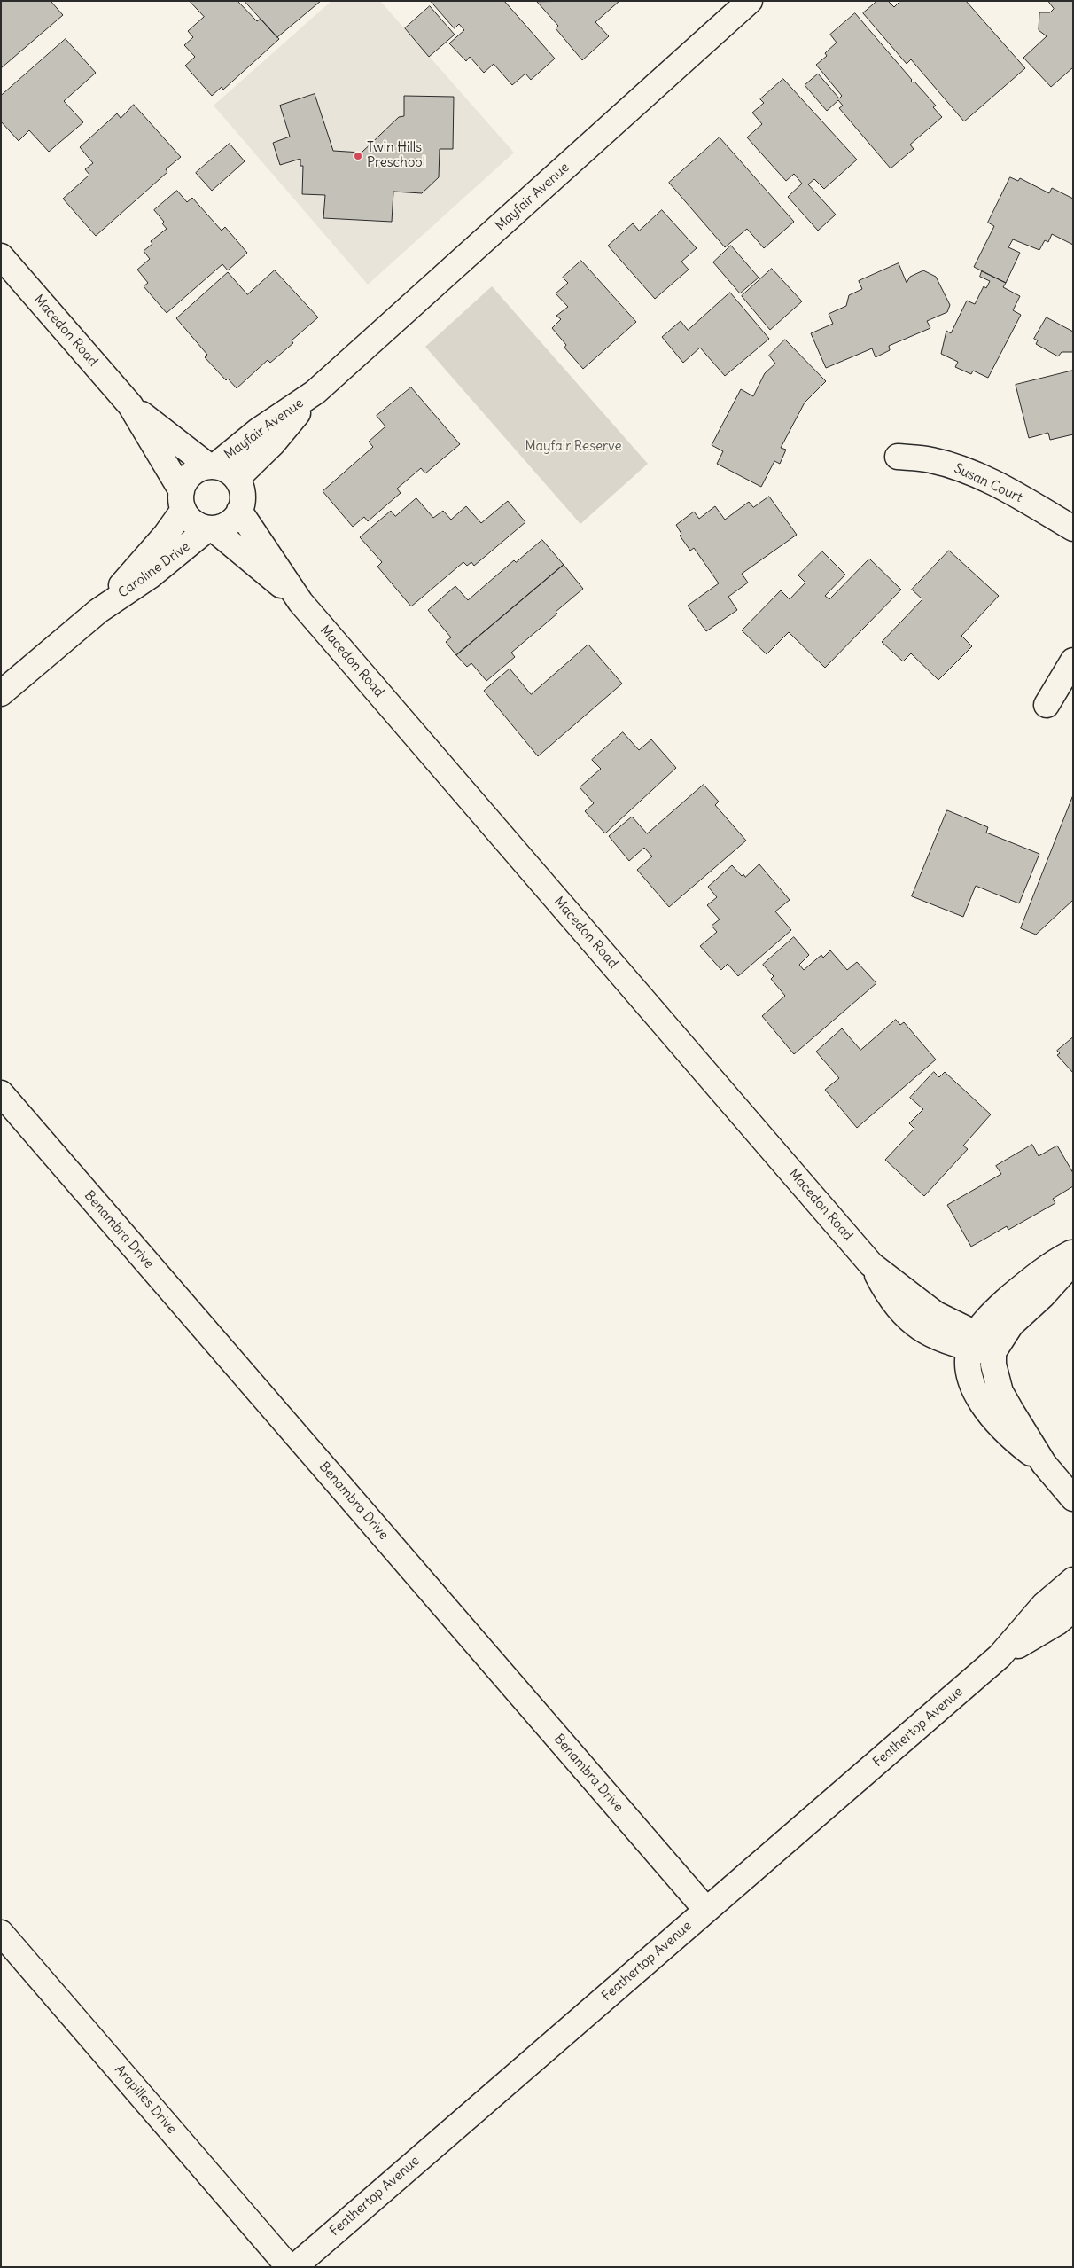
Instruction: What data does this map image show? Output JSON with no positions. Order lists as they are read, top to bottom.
{
  "streets": {
    "street": [
      "Mayfair Avenue",
      "Macedon Road",
      "Susan Court",
      "Caroline Drive",
      "Benambra Drive",
      "Feathertop Avenue",
      "Arapilles Drive"
    ]
  },
  "crossings": [
    ["Mayfair Avenue", "Macedon Road"],
    ["Mayfair Avenue", "Caroline Drive"],
    ["Macedon Road", "Caroline Drive"],
    ["Benambra Drive", "Feathertop Avenue"]
  ],
  "parks": ["Mayfair Reserve"],
  "places": ["Twin Hills Preschool"]
}
